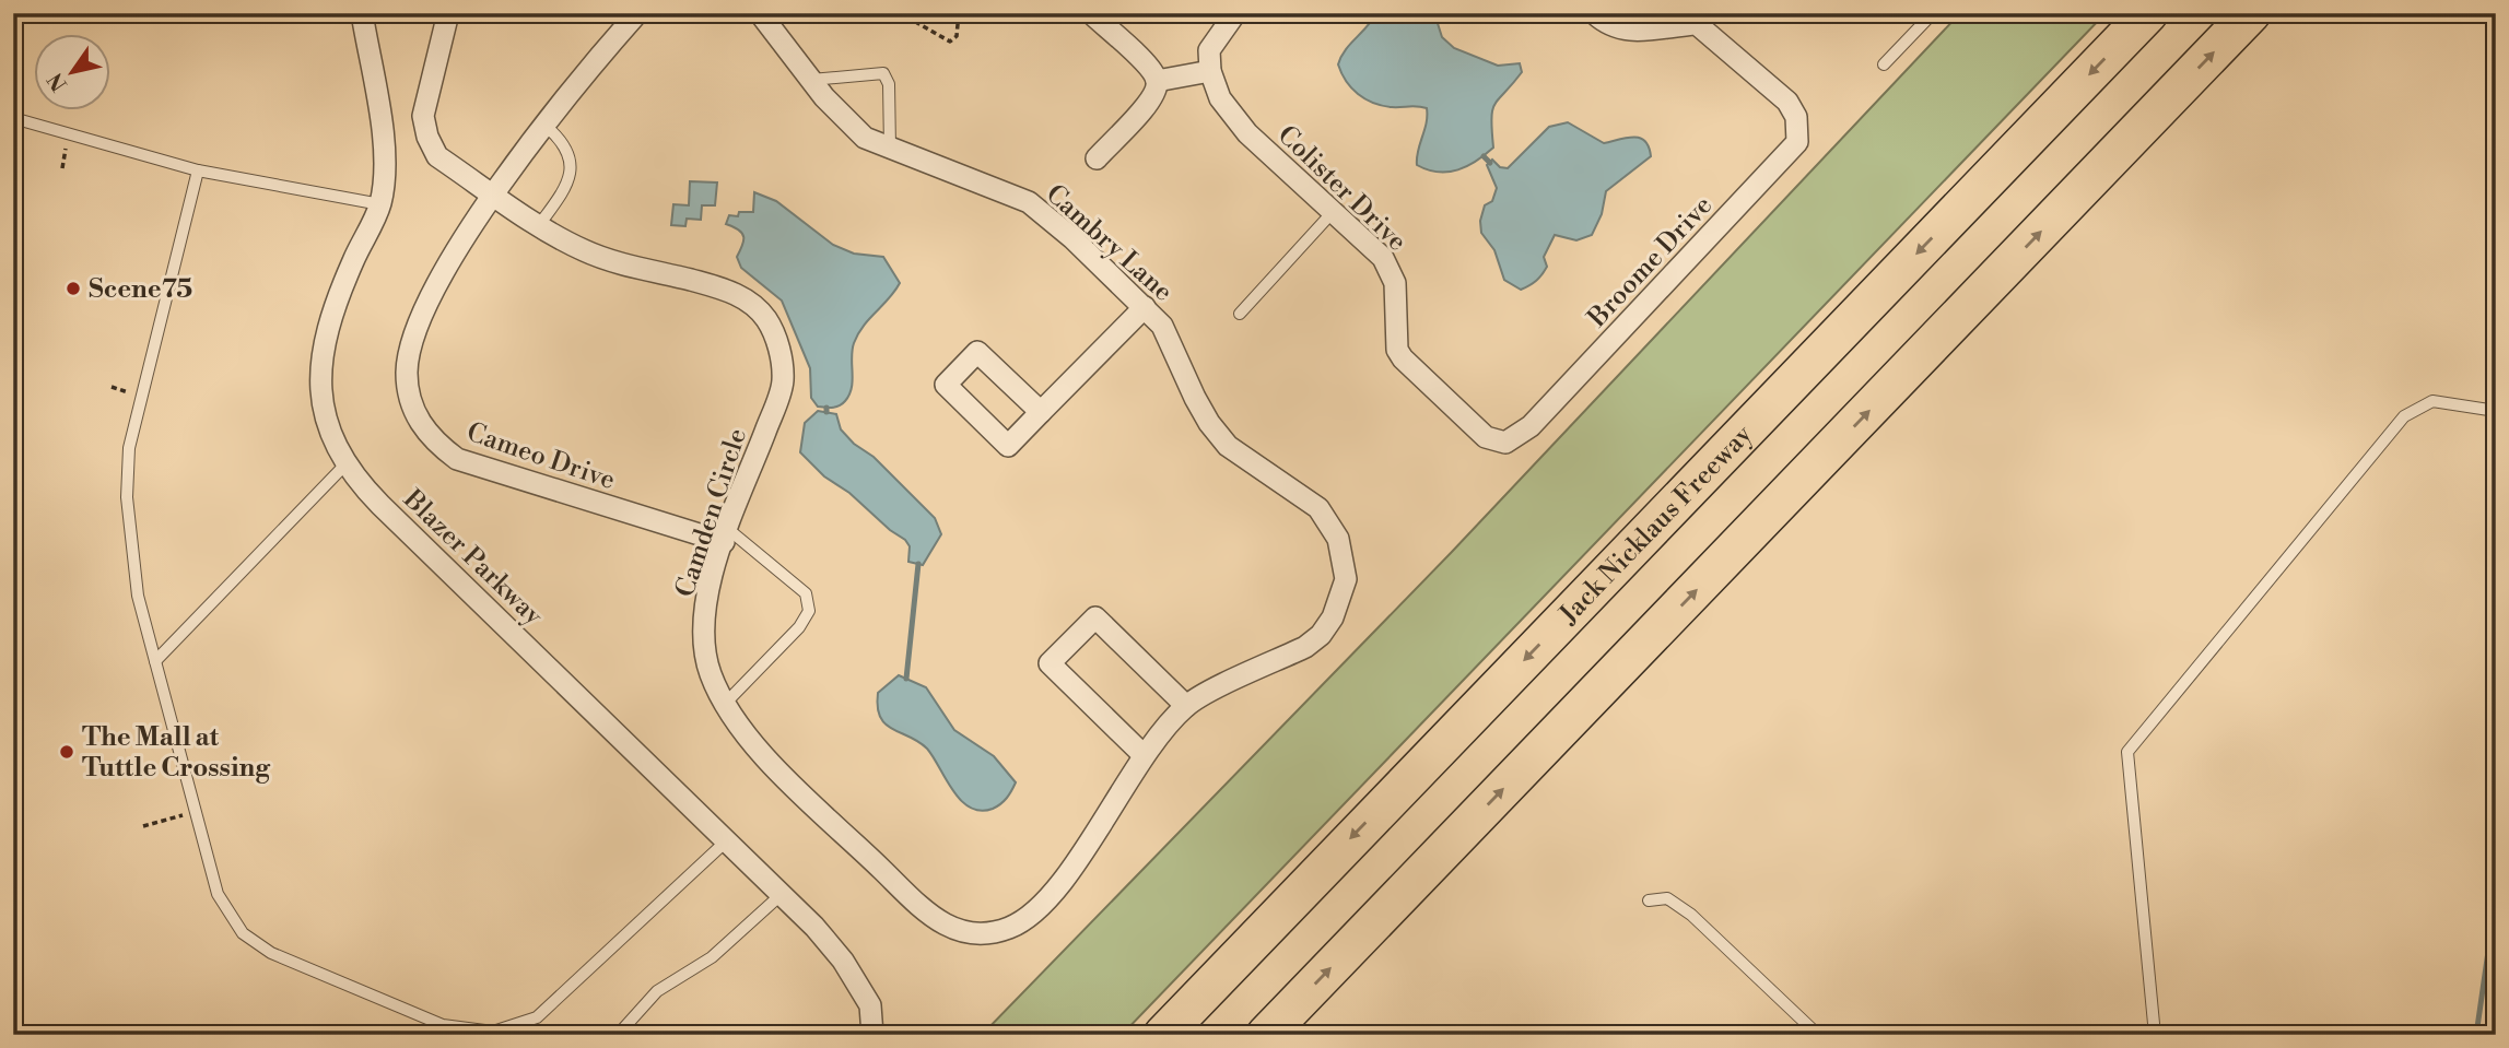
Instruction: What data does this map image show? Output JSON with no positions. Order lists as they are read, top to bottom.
{
  "streets": {
    "highway": ["Jack Nicklaus Freeway"],
    "street": [
      "Colister Drive",
      "Cambry Lane",
      "Broome Drive",
      "Cameo Drive",
      "Camden Circle",
      "Blazer Parkway"
    ]
  },
  "crossings": [
    ["Colister Drive", "Broome Drive"],
    ["Cambry Lane", "Camden Circle"],
    ["Cameo Drive", "Camden Circle"]
  ],
  "places": ["Scene75", "The Mall at Tuttle Crossing"],
  "north": "bottom left"
}
